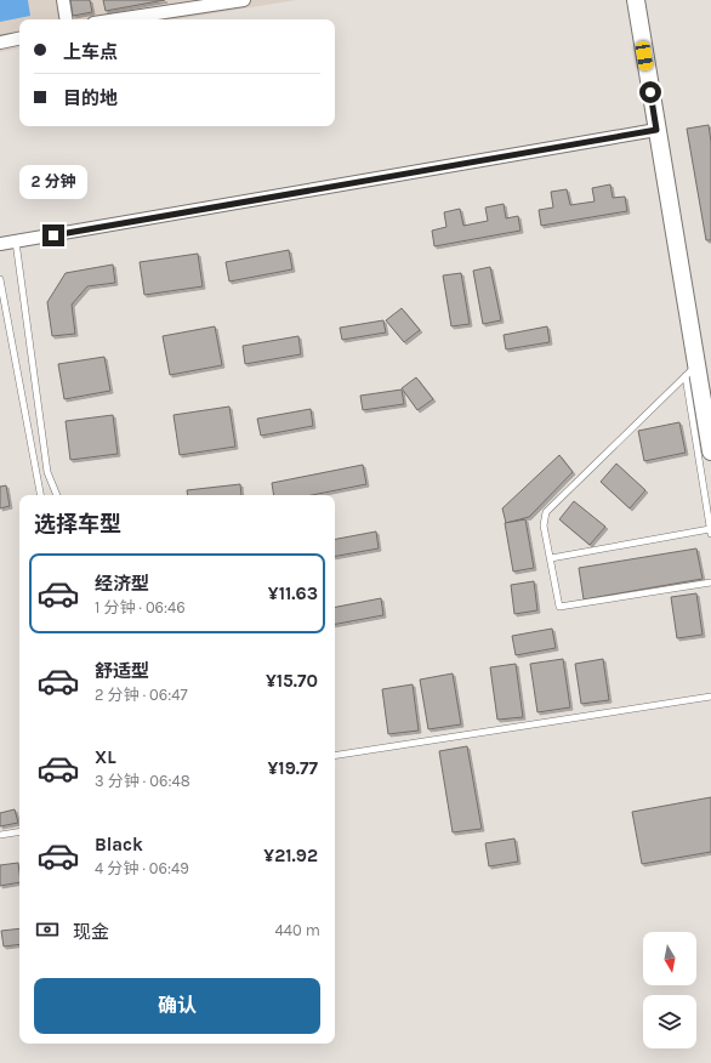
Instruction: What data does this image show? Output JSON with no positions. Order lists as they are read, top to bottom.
{
  "north": "bottom",
  "page": {
    "banner": ["上车点", "目的地"],
    "bubble": "2 分钟",
    "heading": "选择车型",
    "list": [
      {
        "name": "经济型",
        "note": "1 分钟 · 06:46",
        "value": "¥11.63"
      },
      {
        "name": "舒适型",
        "note": "2 分钟 · 06:47",
        "value": "¥15.70"
      },
      {
        "name": "XL",
        "note": "3 分钟 · 06:48",
        "value": "¥19.77"
      },
      {
        "name": "Black",
        "note": "4 分钟 · 06:49",
        "value": "¥21.92"
      }
    ],
    "pay": ["现金", "440 m"],
    "buttons": "确认"
  }
}
